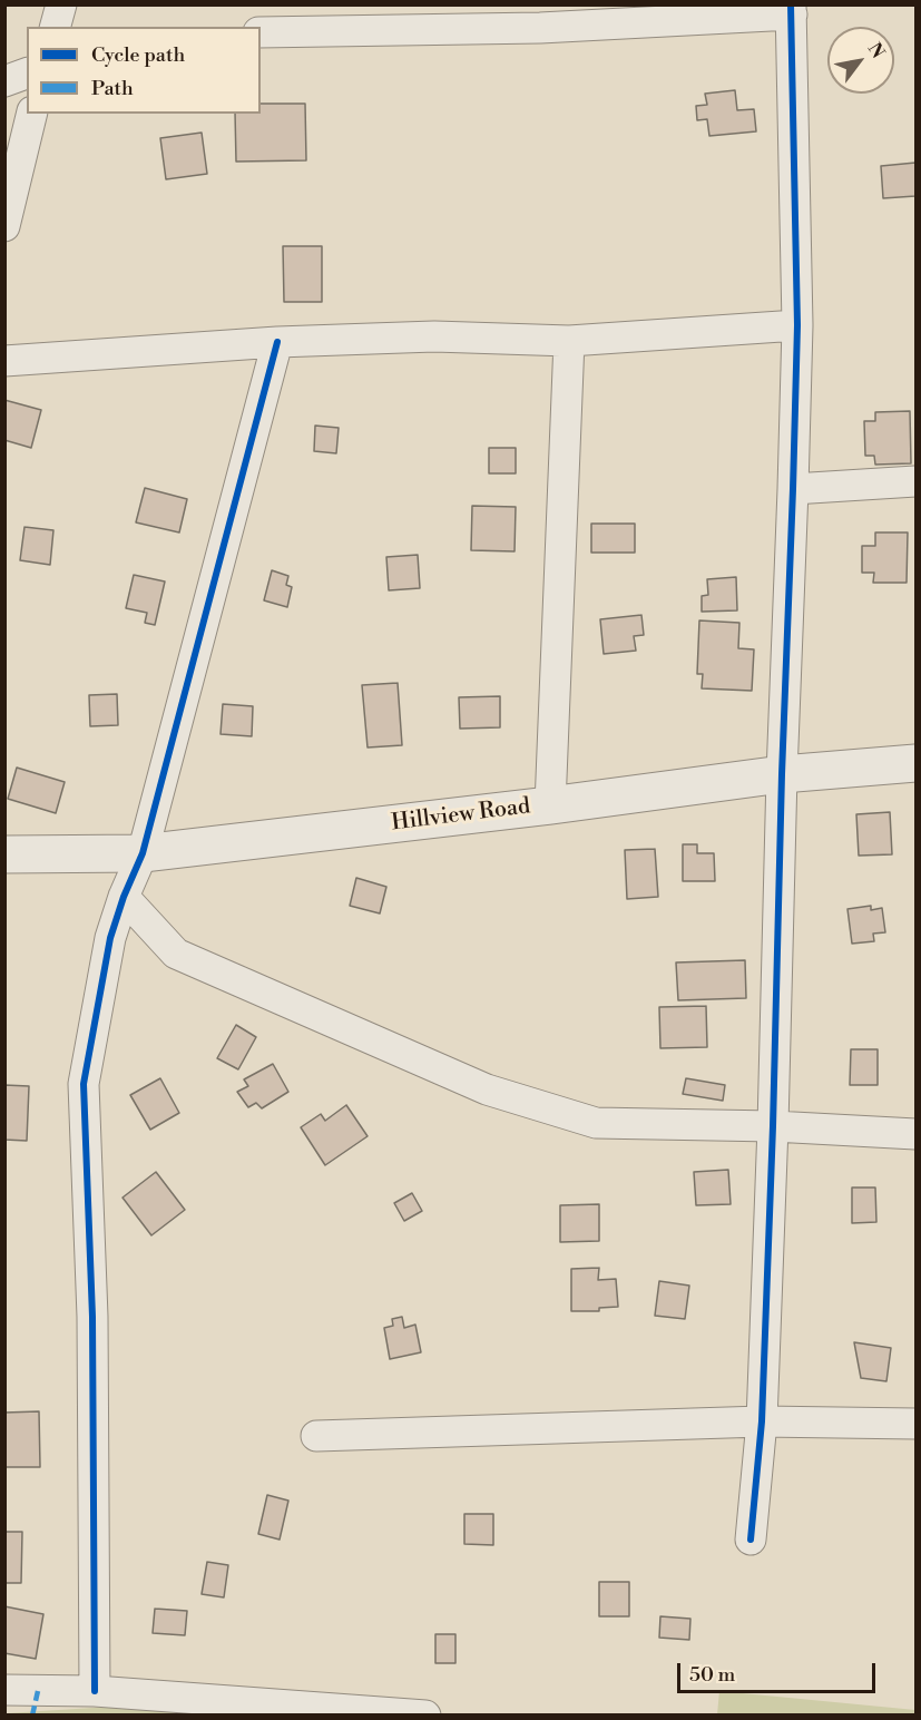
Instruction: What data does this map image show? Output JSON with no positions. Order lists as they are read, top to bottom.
{
  "streets": {
    "street": ["Hillview Road"]
  },
  "legend": ["Cycle path", "Path"],
  "scale_bar": "50 m",
  "north": "top right"
}
